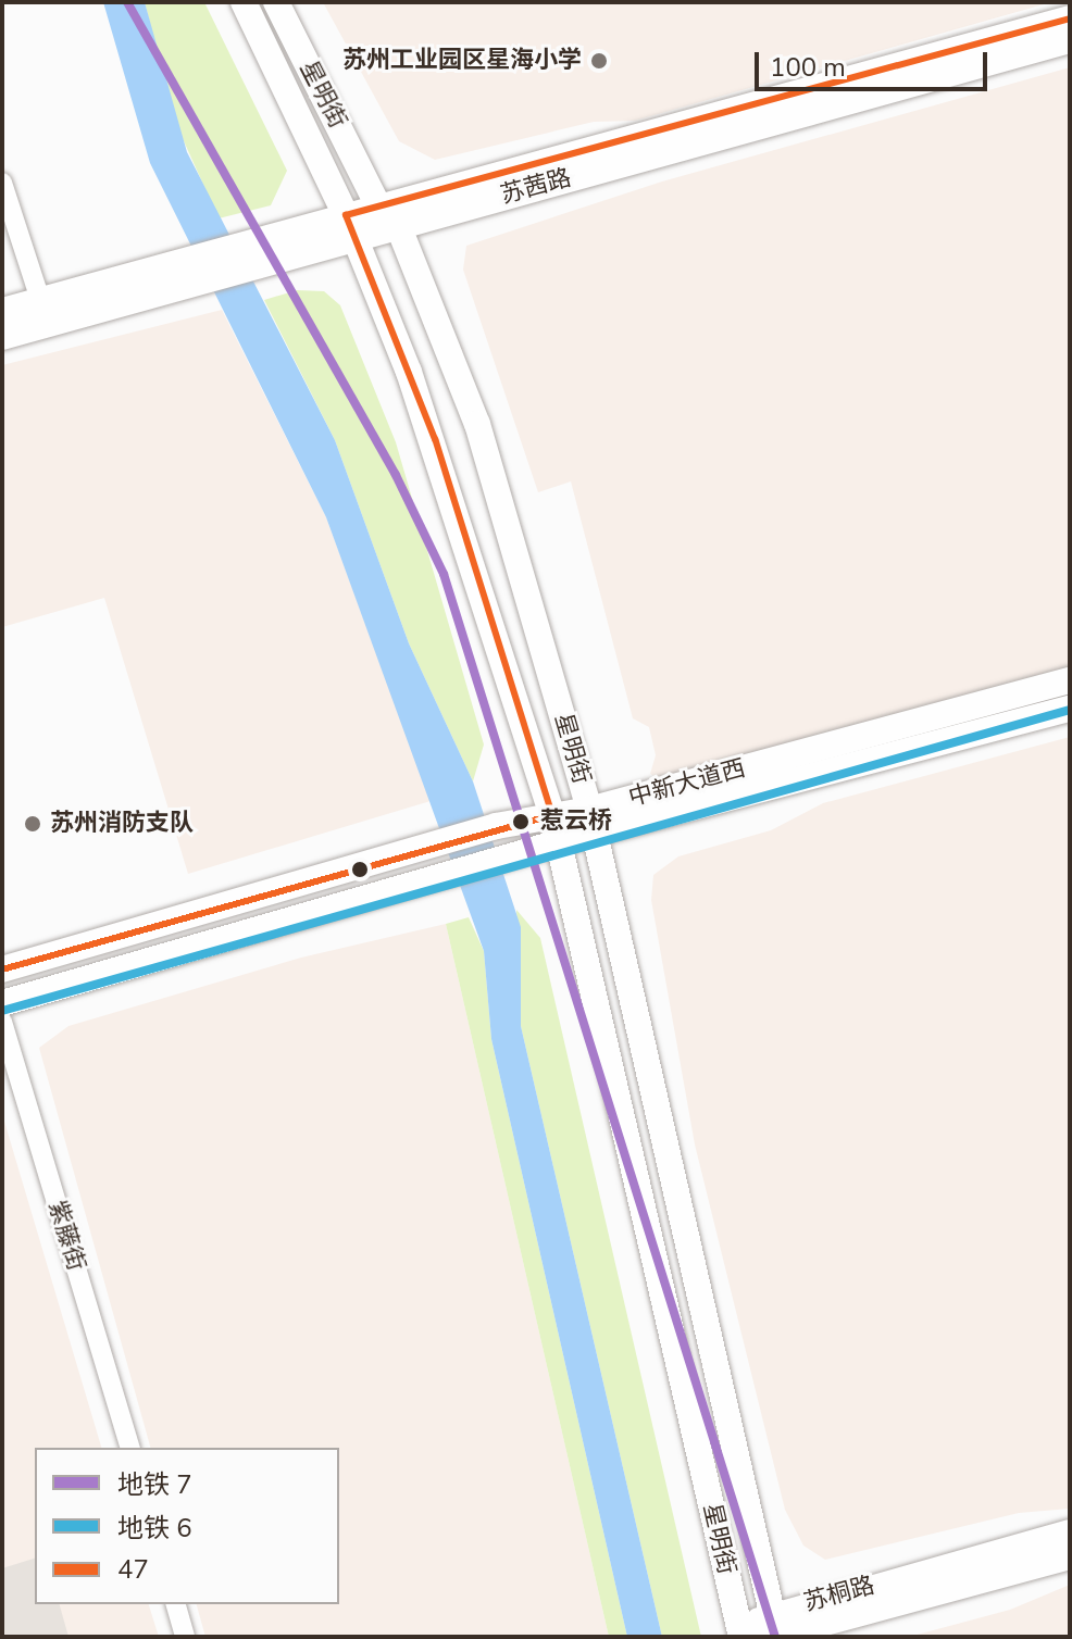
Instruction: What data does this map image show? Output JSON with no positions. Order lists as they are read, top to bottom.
{
  "streets": {
    "main road": [
      "星明街",
      "苏茜路",
      "中新大道西",
      "苏桐路"
    ],
    "street": ["紫藤街"]
  },
  "crossings": [
    ["星明街", "苏茜路"],
    ["星明街", "中新大道西"],
    ["星明街", "苏桐路"]
  ],
  "places": ["苏州工业园区星海小学", "惹云桥", "苏州消防支队"],
  "lines": ["metro line 7", "transit line 47", "metro line 6"],
  "legend": ["地铁 7", "地铁 6", "47"],
  "scale_bar": "100 m"
}
